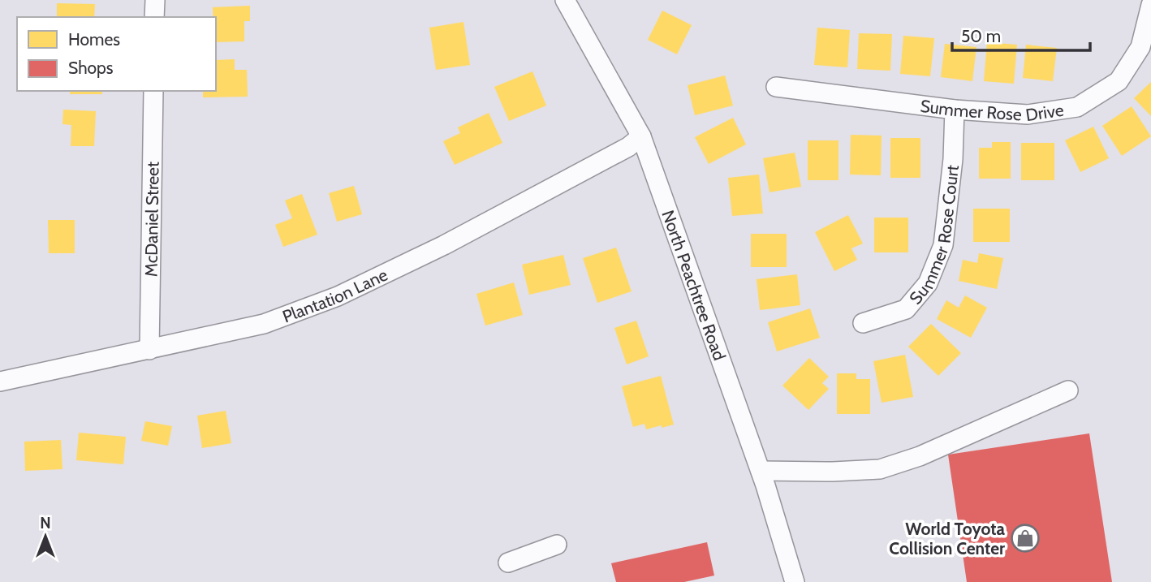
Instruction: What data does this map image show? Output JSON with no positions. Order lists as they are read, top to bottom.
{
  "streets": {
    "street": [
      "Summer Rose Drive",
      "McDaniel Street",
      "Summer Rose Court",
      "North Peachtree Road",
      "Plantation Lane"
    ]
  },
  "crossings": [
    ["Summer Rose Drive", "Summer Rose Court"],
    ["McDaniel Street", "Plantation Lane"],
    ["North Peachtree Road", "Plantation Lane"]
  ],
  "places": {
    "shop": ["World Toyota Collision Center"]
  },
  "legend": ["Homes", "Shops"],
  "scale_bar": "50 m",
  "north": "top"
}
